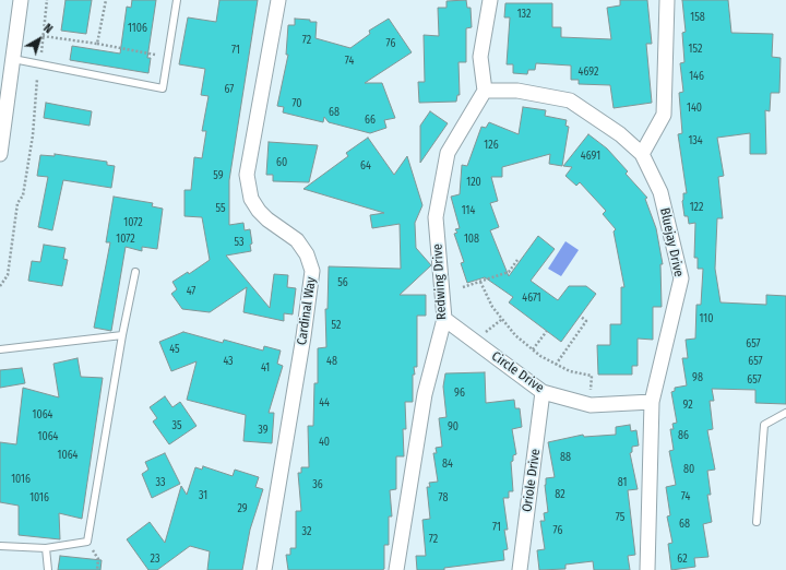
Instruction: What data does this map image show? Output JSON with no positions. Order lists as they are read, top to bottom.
{
  "streets": {
    "street": [
      "Bluejay Drive",
      "Redwing Drive",
      "Cardinal Way",
      "Circle Drive",
      "Oriole Drive"
    ]
  },
  "crossings": [
    ["Bluejay Drive", "Circle Drive"],
    ["Redwing Drive", "Circle Drive"],
    ["Circle Drive", "Oriole Drive"]
  ],
  "house_numbers": [
    "132",
    "158",
    "1106",
    "72",
    "76",
    "152",
    "71",
    "74",
    "4692",
    "146",
    "67",
    "70",
    "140",
    "68",
    "66",
    "134",
    "126",
    "4691",
    "60",
    "64",
    "59",
    "120",
    "122",
    "55",
    "114",
    "1072",
    "1072",
    "108",
    "53",
    "56",
    "47",
    "4671",
    "110",
    "52",
    "657",
    "45",
    "43",
    "48",
    "657",
    "41",
    "98",
    "657",
    "96",
    "44",
    "92",
    "1064",
    "35",
    "90",
    "39",
    "86",
    "1064",
    "40",
    "1064",
    "88",
    "84",
    "80",
    "1016",
    "33",
    "81",
    "36",
    "82",
    "31",
    "74",
    "1016",
    "78",
    "29",
    "75",
    "68",
    "71",
    "76",
    "32",
    "72",
    "23",
    "62"
  ],
  "north": "top right"
}
